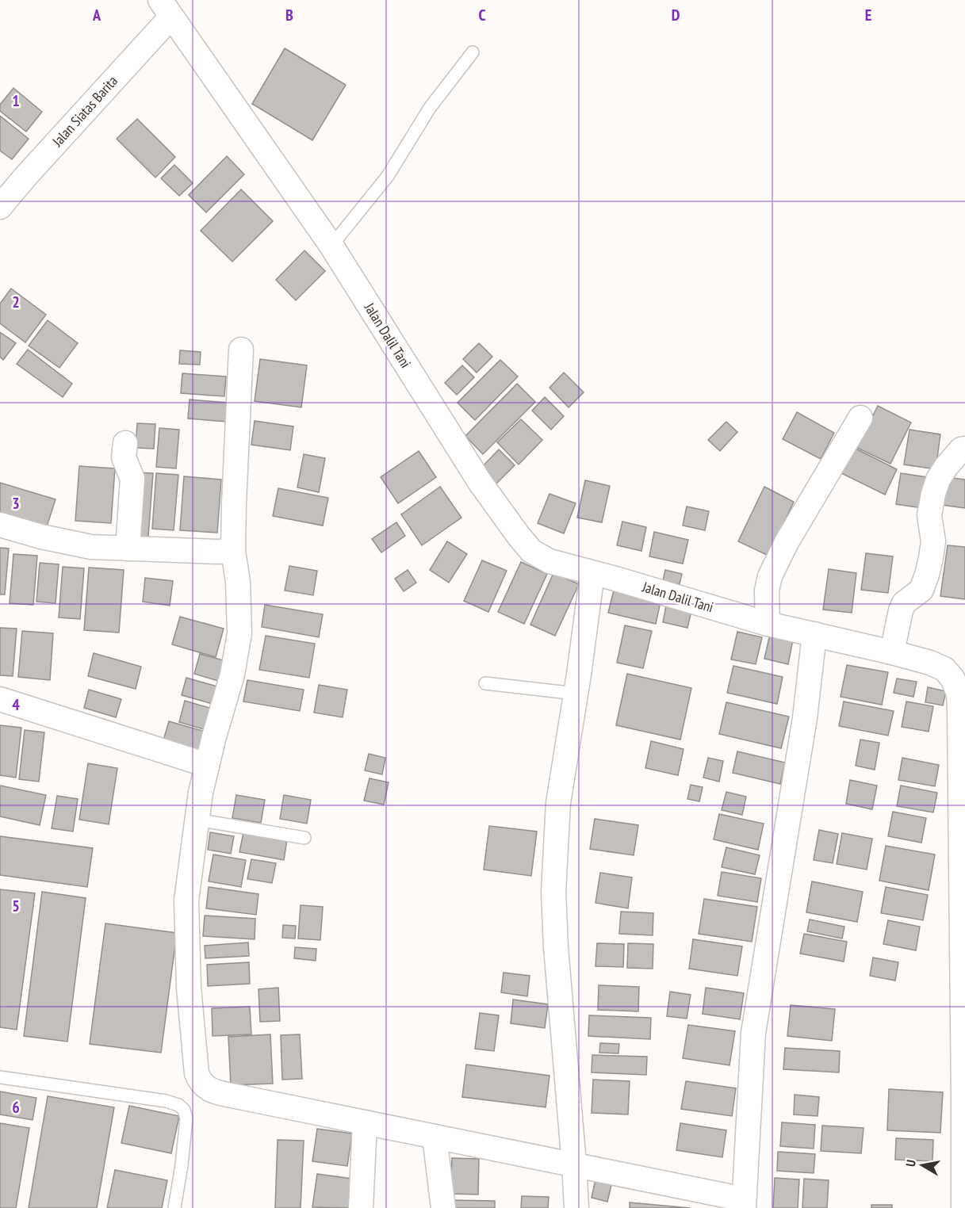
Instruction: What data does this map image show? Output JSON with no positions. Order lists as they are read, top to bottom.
{
  "streets": {
    "street": ["Jalan Siatas Barita", "Jalan Dalil Tani"]
  },
  "crossings": [
    ["Jalan Siatas Barita", "Jalan Dalil Tani"]
  ],
  "north": "left",
  "grid": {
    "columns": [
      "A",
      "B",
      "C",
      "D",
      "E"
    ],
    "rows": [
      "1",
      "2",
      "3",
      "4",
      "5",
      "6"
    ]
  }
}
